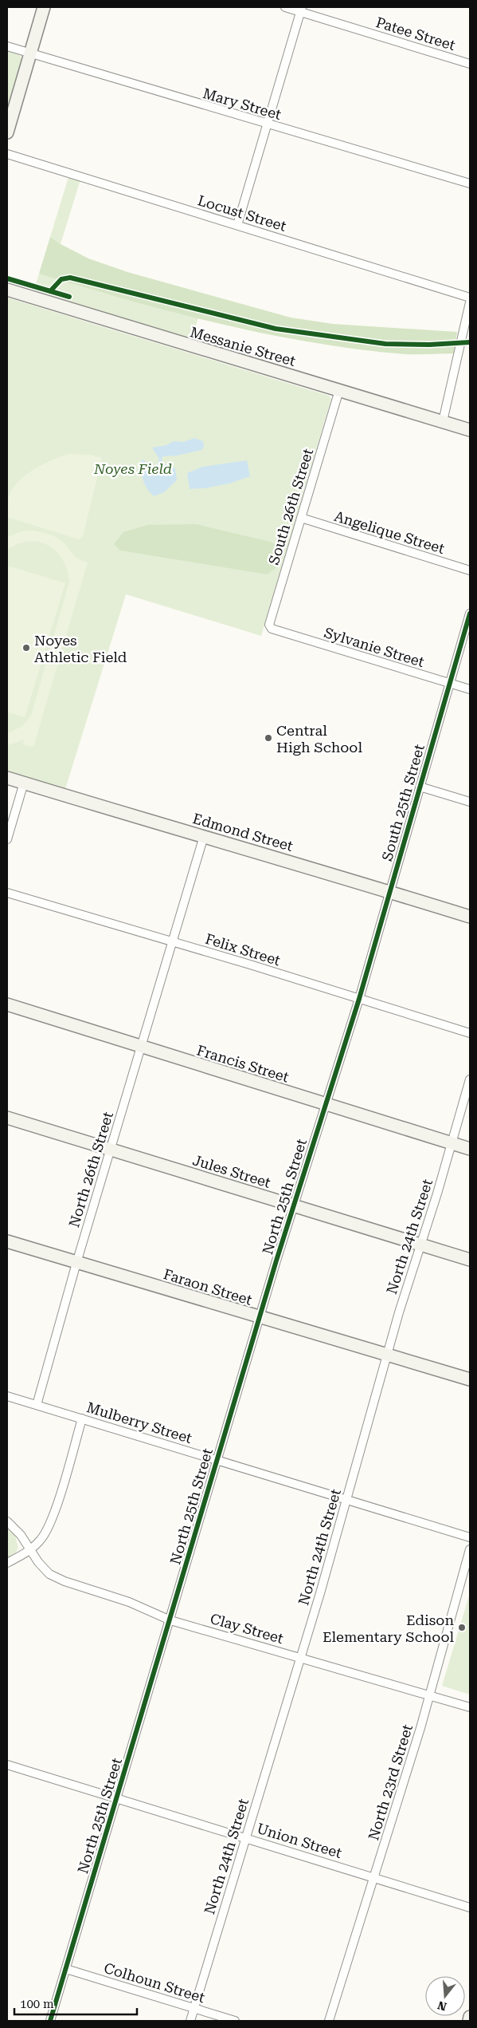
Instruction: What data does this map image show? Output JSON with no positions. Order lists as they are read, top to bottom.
{
  "streets": {
    "street": [
      "Patee Street",
      "Mary Street",
      "Locust Street",
      "Messanie Street",
      "South 26th Street",
      "Angelique Street",
      "Sylvanie Street",
      "South 25th Street",
      "Edmond Street",
      "Felix Street",
      "Francis Street",
      "North 26th Street",
      "Jules Street",
      "North 25th Street",
      "North 24th Street",
      "Faraon Street",
      "Mulberry Street",
      "Clay Street",
      "North 23rd Street",
      "Union Street",
      "Colhoun Street"
    ]
  },
  "crossings": [
    ["Messanie Street", "South 26th Street"],
    ["South 26th Street", "Angelique Street"],
    ["South 26th Street", "Sylvanie Street"],
    ["Sylvanie Street", "South 25th Street"],
    ["South 25th Street", "Edmond Street"],
    ["South 25th Street", "Felix Street"],
    ["South 25th Street", "North 25th Street"],
    ["Felix Street", "North 26th Street"],
    ["Felix Street", "North 25th Street"],
    ["Francis Street", "North 26th Street"],
    ["Francis Street", "North 25th Street"],
    ["Francis Street", "North 24th Street"],
    ["North 26th Street", "Jules Street"],
    ["North 26th Street", "Faraon Street"],
    ["North 26th Street", "Mulberry Street"],
    ["Jules Street", "North 25th Street"],
    ["Jules Street", "North 24th Street"],
    ["North 25th Street", "Faraon Street"],
    ["North 25th Street", "Mulberry Street"],
    ["North 25th Street", "Clay Street"],
    ["North 25th Street", "Union Street"],
    ["North 25th Street", "Colhoun Street"],
    ["North 24th Street", "Faraon Street"],
    ["North 24th Street", "Mulberry Street"],
    ["North 24th Street", "Clay Street"],
    ["North 24th Street", "Union Street"],
    ["North 24th Street", "Colhoun Street"],
    ["Clay Street", "North 23rd Street"],
    ["North 23rd Street", "Union Street"]
  ],
  "parks": ["Noyes Field"],
  "places": ["Noyes Athletic Field", "Central High School", "Edison Elementary School"],
  "scale_bar": "100 m",
  "north": "bottom"
}
